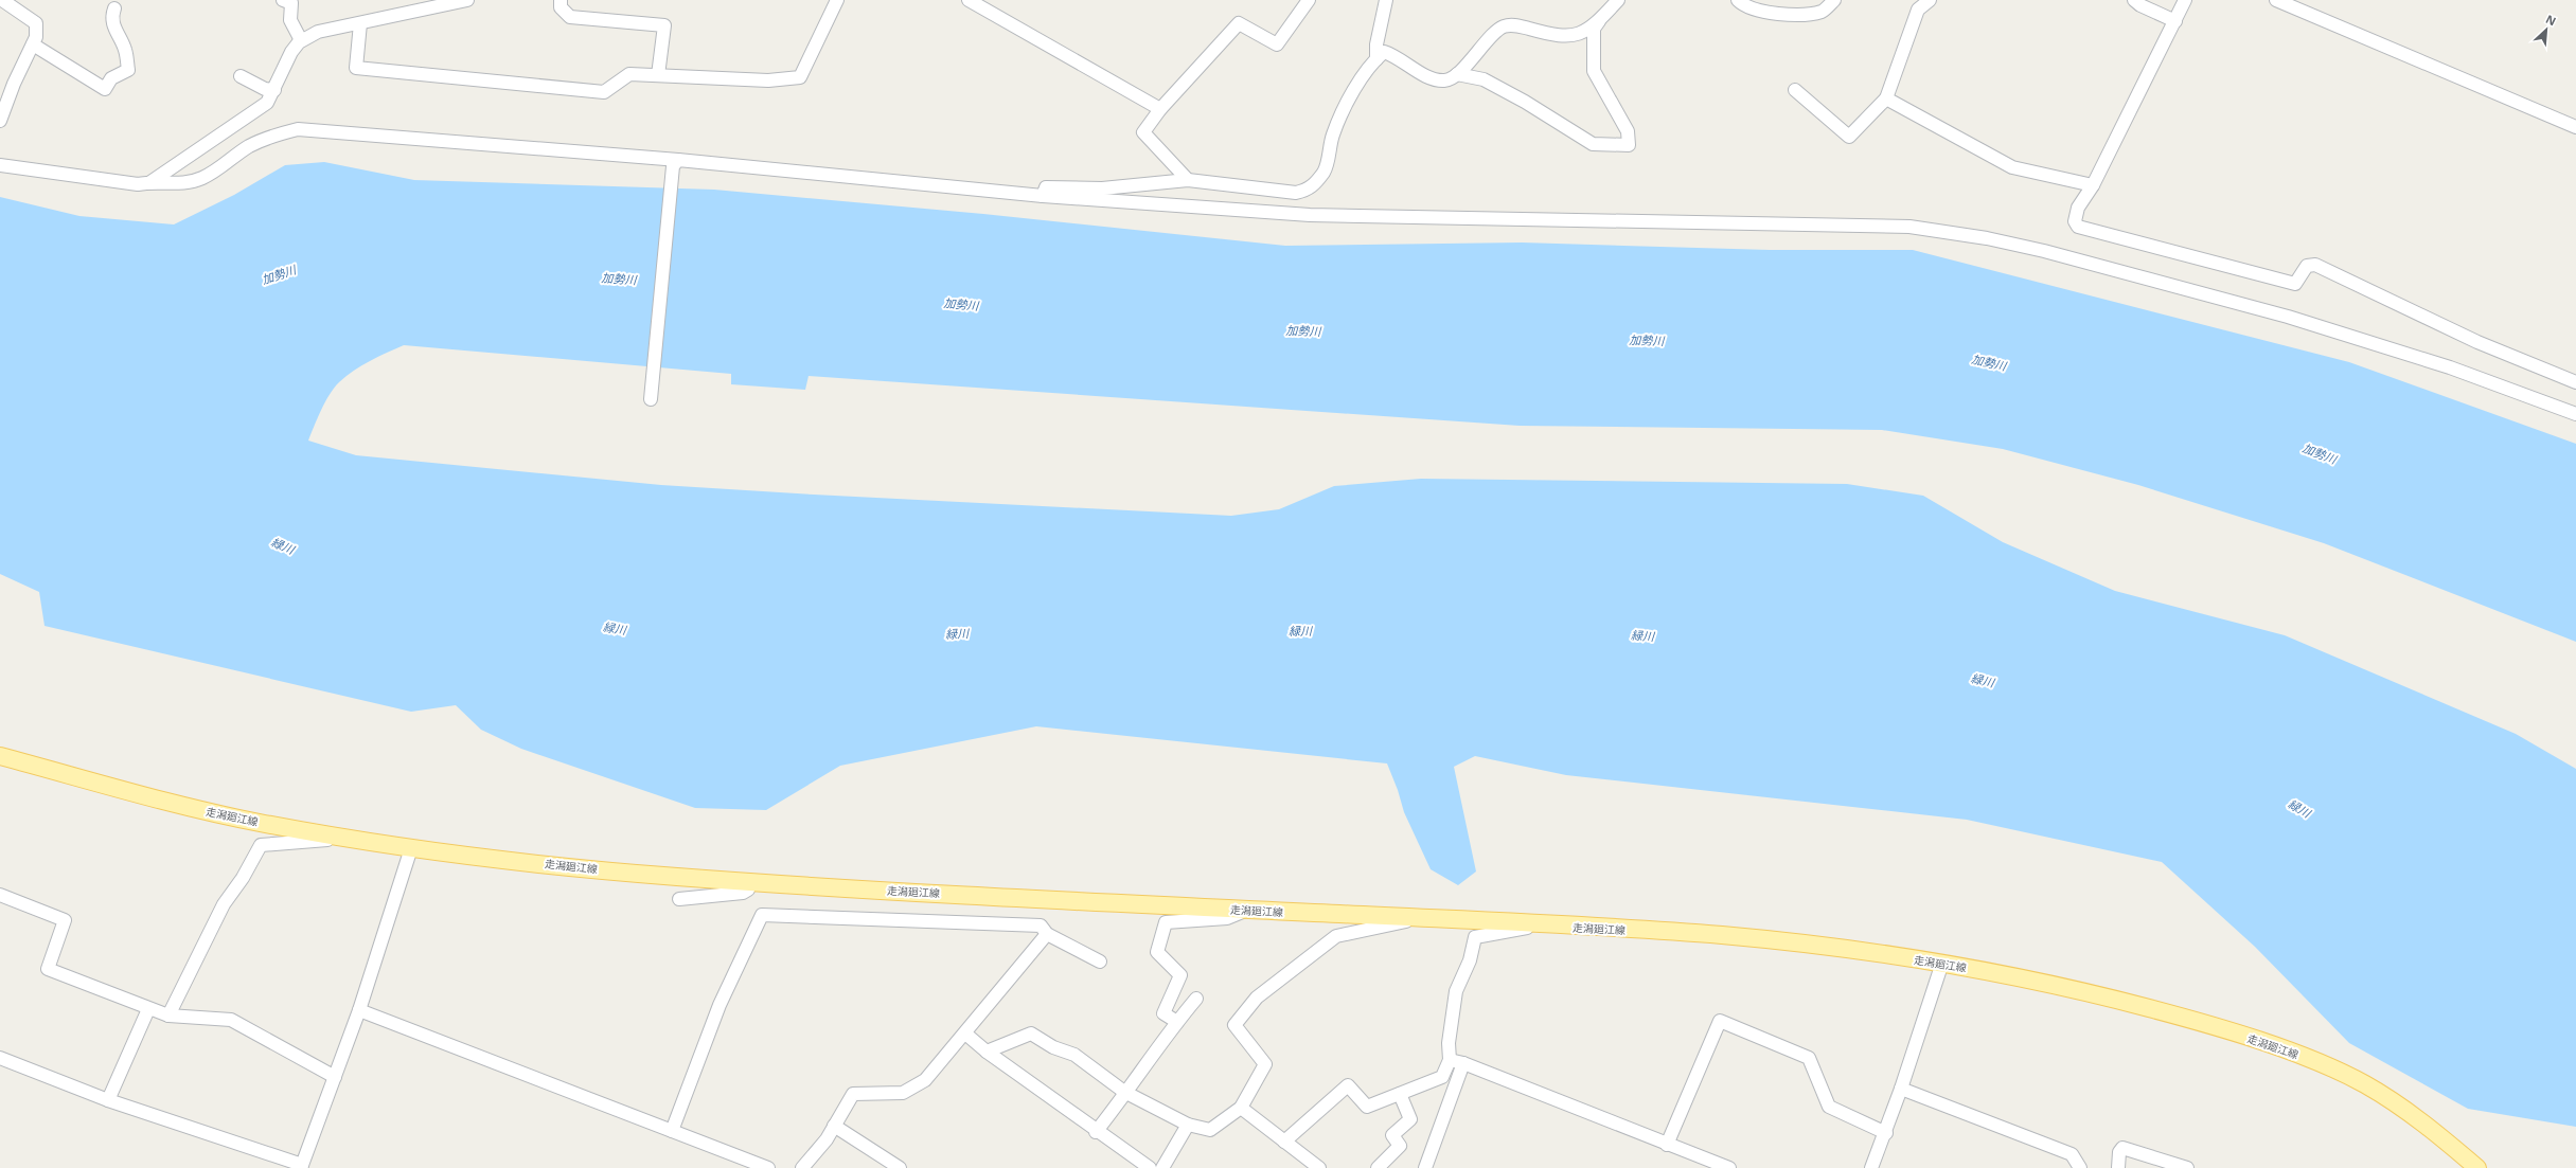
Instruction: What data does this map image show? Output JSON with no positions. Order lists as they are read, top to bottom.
{
  "streets": {
    "main road": ["走潟廻江線"]
  },
  "water": ["加勢川", "緑川"],
  "north": "top right"
}
